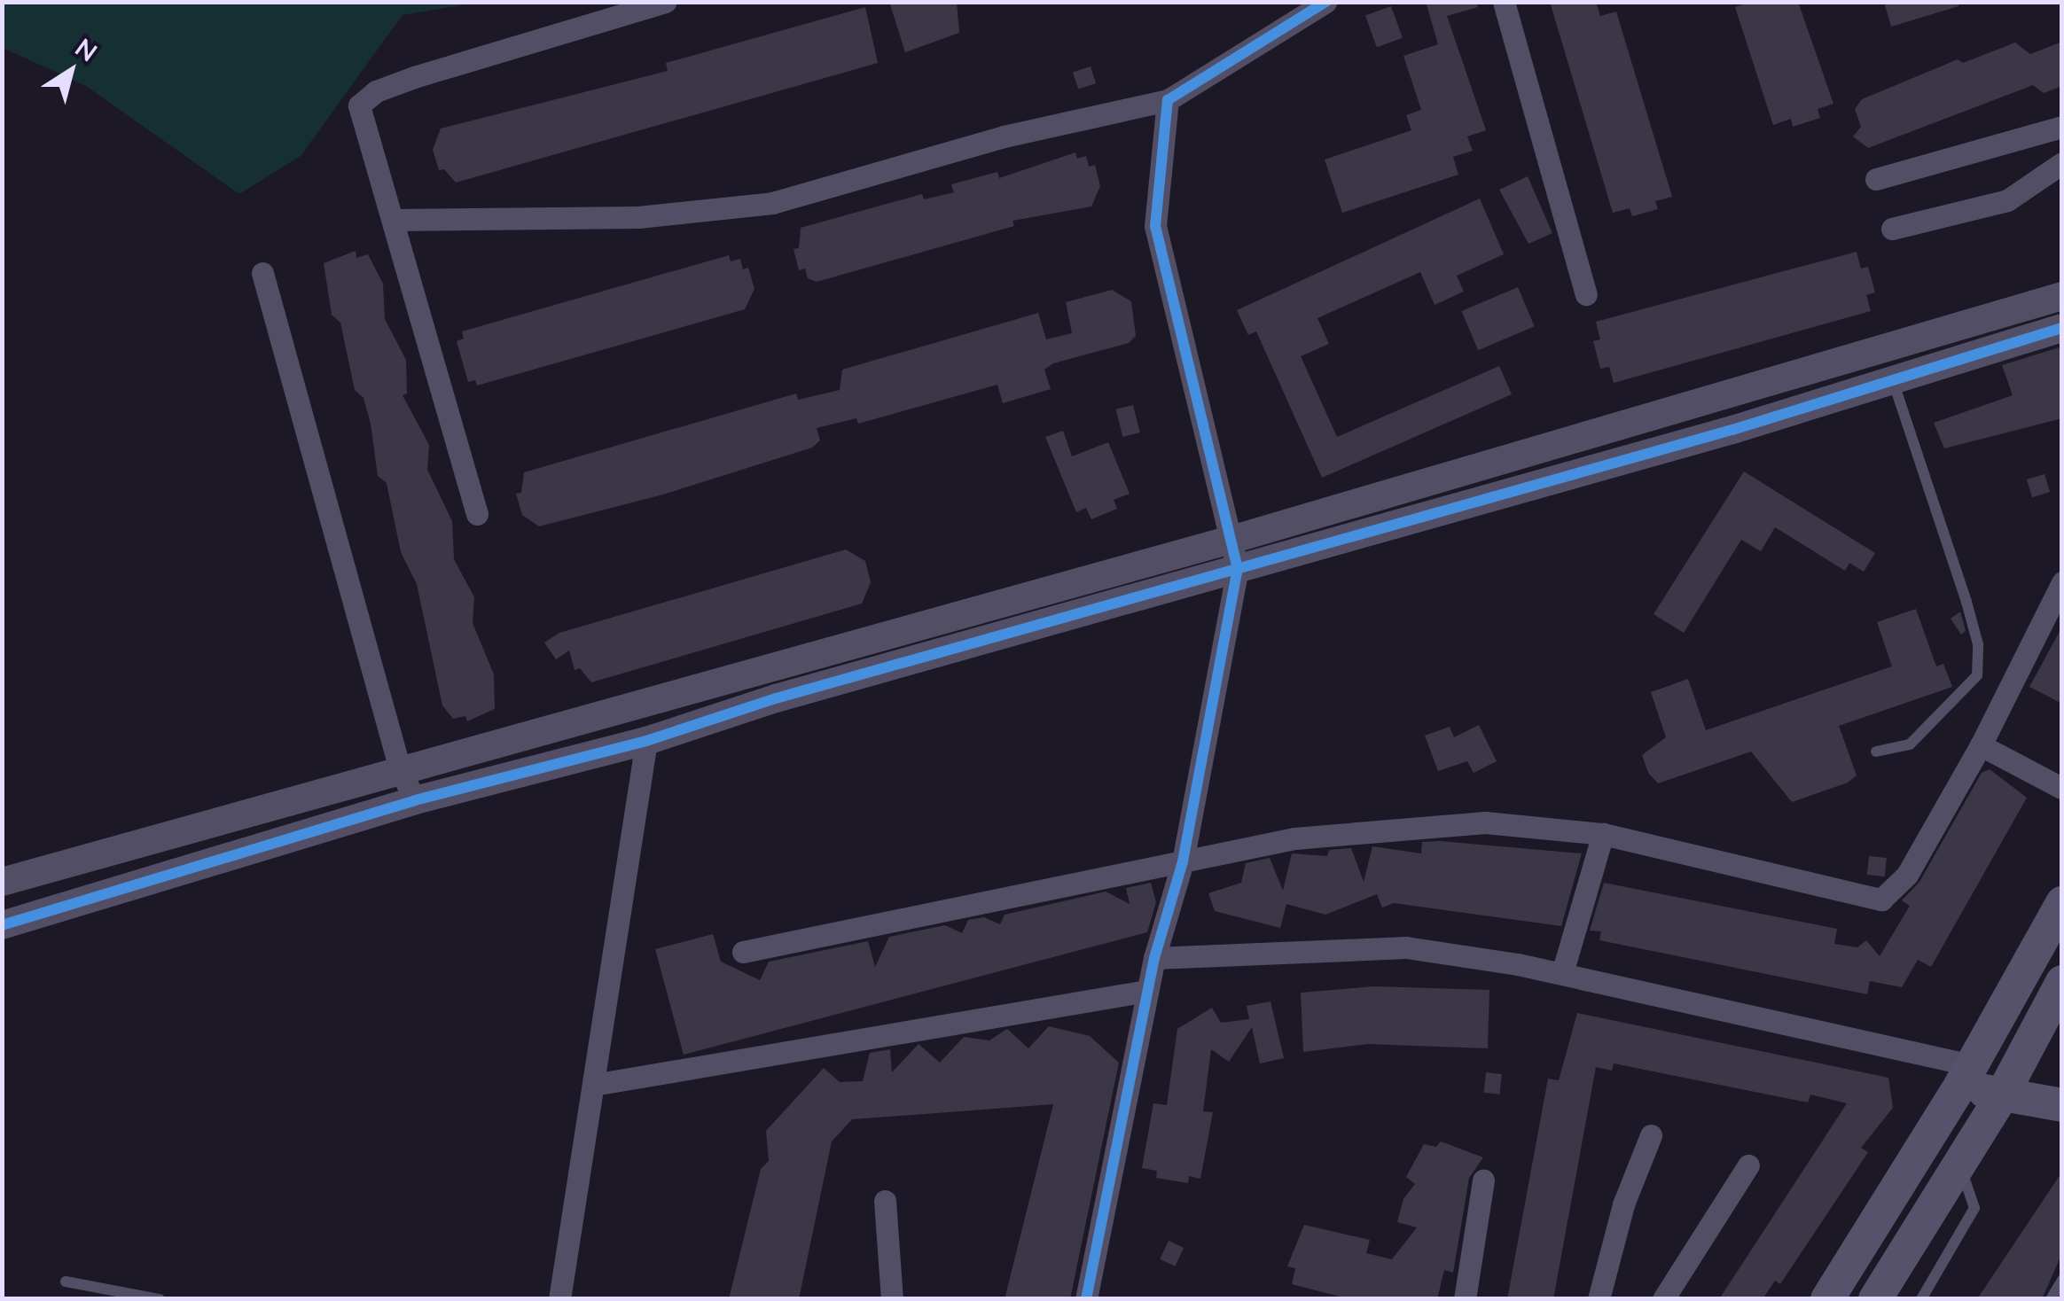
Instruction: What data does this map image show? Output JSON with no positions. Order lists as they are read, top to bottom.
{
  "north": "top right"
}
